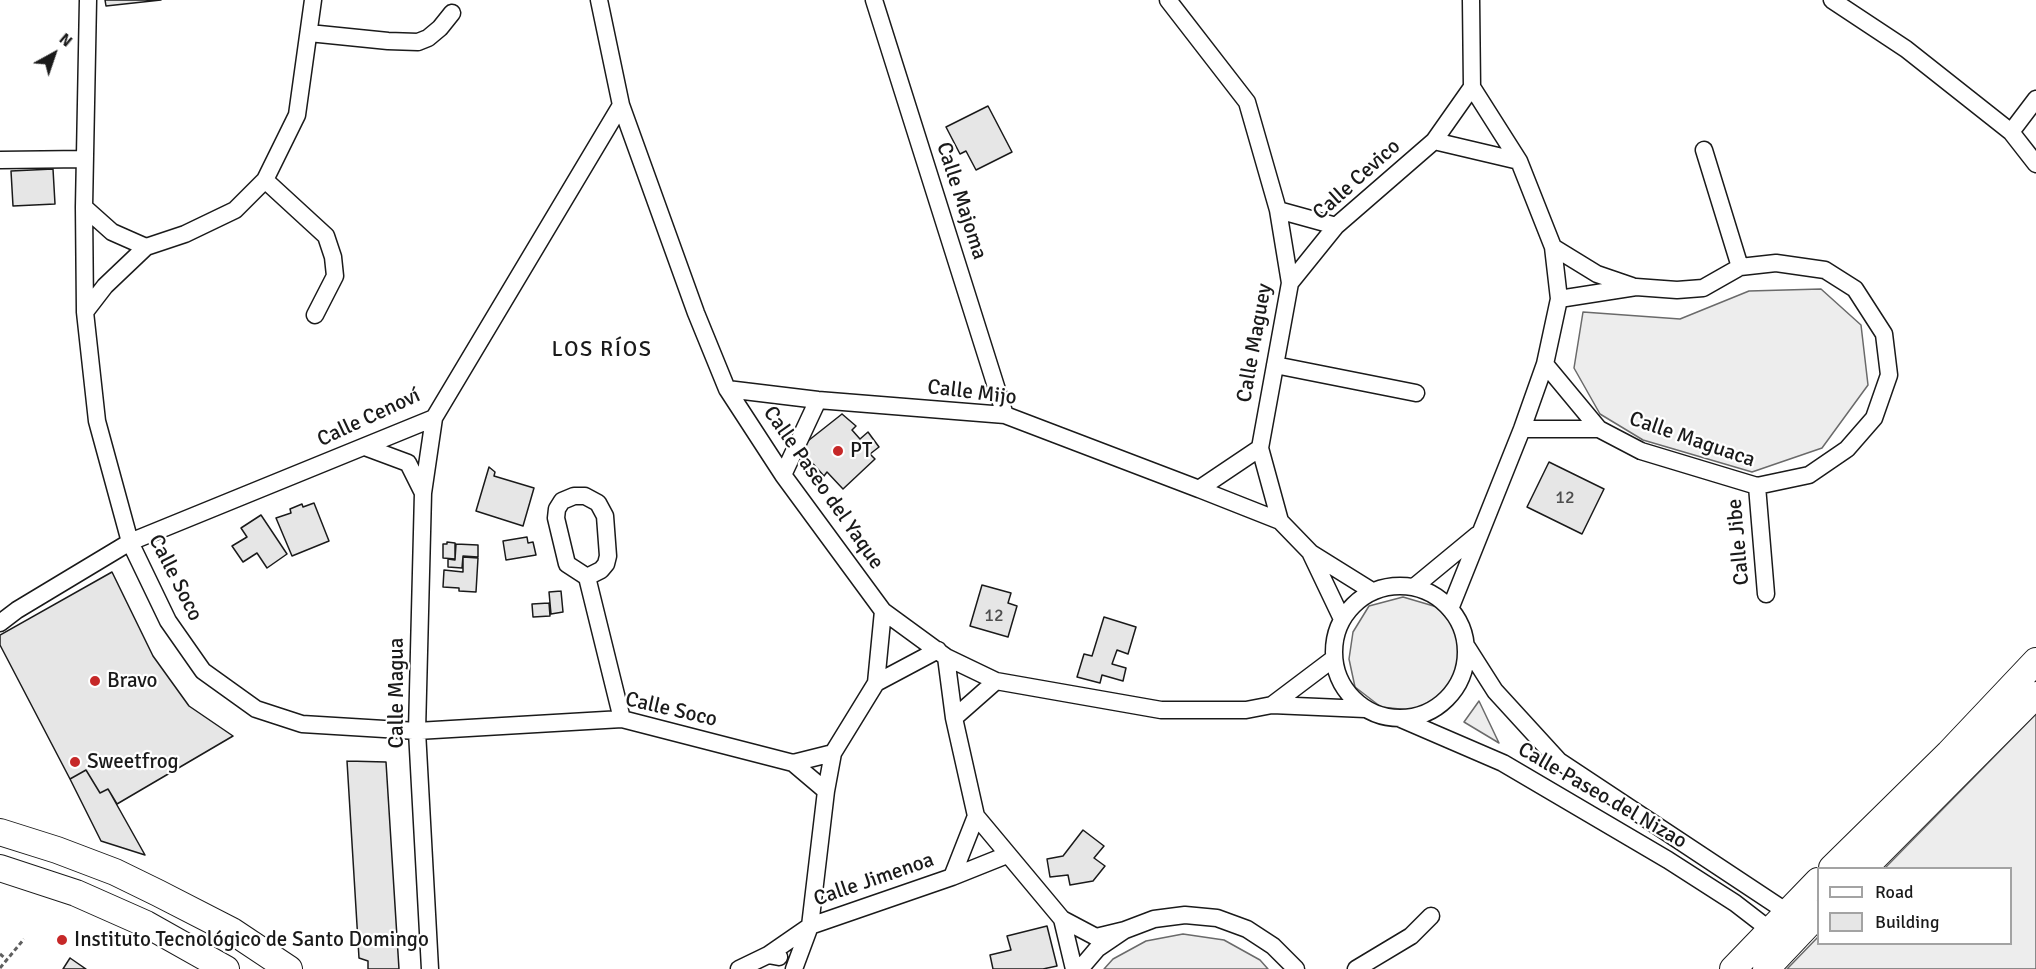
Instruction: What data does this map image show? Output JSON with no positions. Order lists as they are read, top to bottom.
{
  "streets": {
    "street": [
      "Calle Cevico",
      "Calle Majoma",
      "Calle Maguey",
      "Calle Mijo",
      "Calle Cenoví",
      "Calle Maguaca",
      "Calle Paseo del Yaque",
      "Calle Jibe",
      "Calle Soco",
      "Calle Magua",
      "Calle Paseo del Nizao",
      "Calle Jimenoa"
    ]
  },
  "crossings": [
    ["Calle Cevico", "Calle Maguey"],
    ["Calle Majoma", "Calle Mijo"],
    ["Calle Maguey", "Calle Mijo"],
    ["Calle Maguey", "Calle Paseo del Yaque"],
    ["Calle Maguey", "Calle Paseo del Nizao"],
    ["Calle Mijo", "Calle Paseo del Yaque"],
    ["Calle Cenoví", "Calle Paseo del Yaque"],
    ["Calle Cenoví", "Calle Soco"],
    ["Calle Cenoví", "Calle Magua"],
    ["Calle Maguaca", "Calle Jibe"],
    ["Calle Paseo del Yaque", "Calle Paseo del Nizao"],
    ["Calle Soco", "Calle Magua"]
  ],
  "districts": ["LOS RÍOS"],
  "places": [
    "PT",
    "Bravo",
    "Sweetfrog",
    "Instituto Tecnológico de Santo Domingo"
  ],
  "house_numbers": ["12", "12"],
  "legend": ["Road", "Building"],
  "north": "top right"
}
